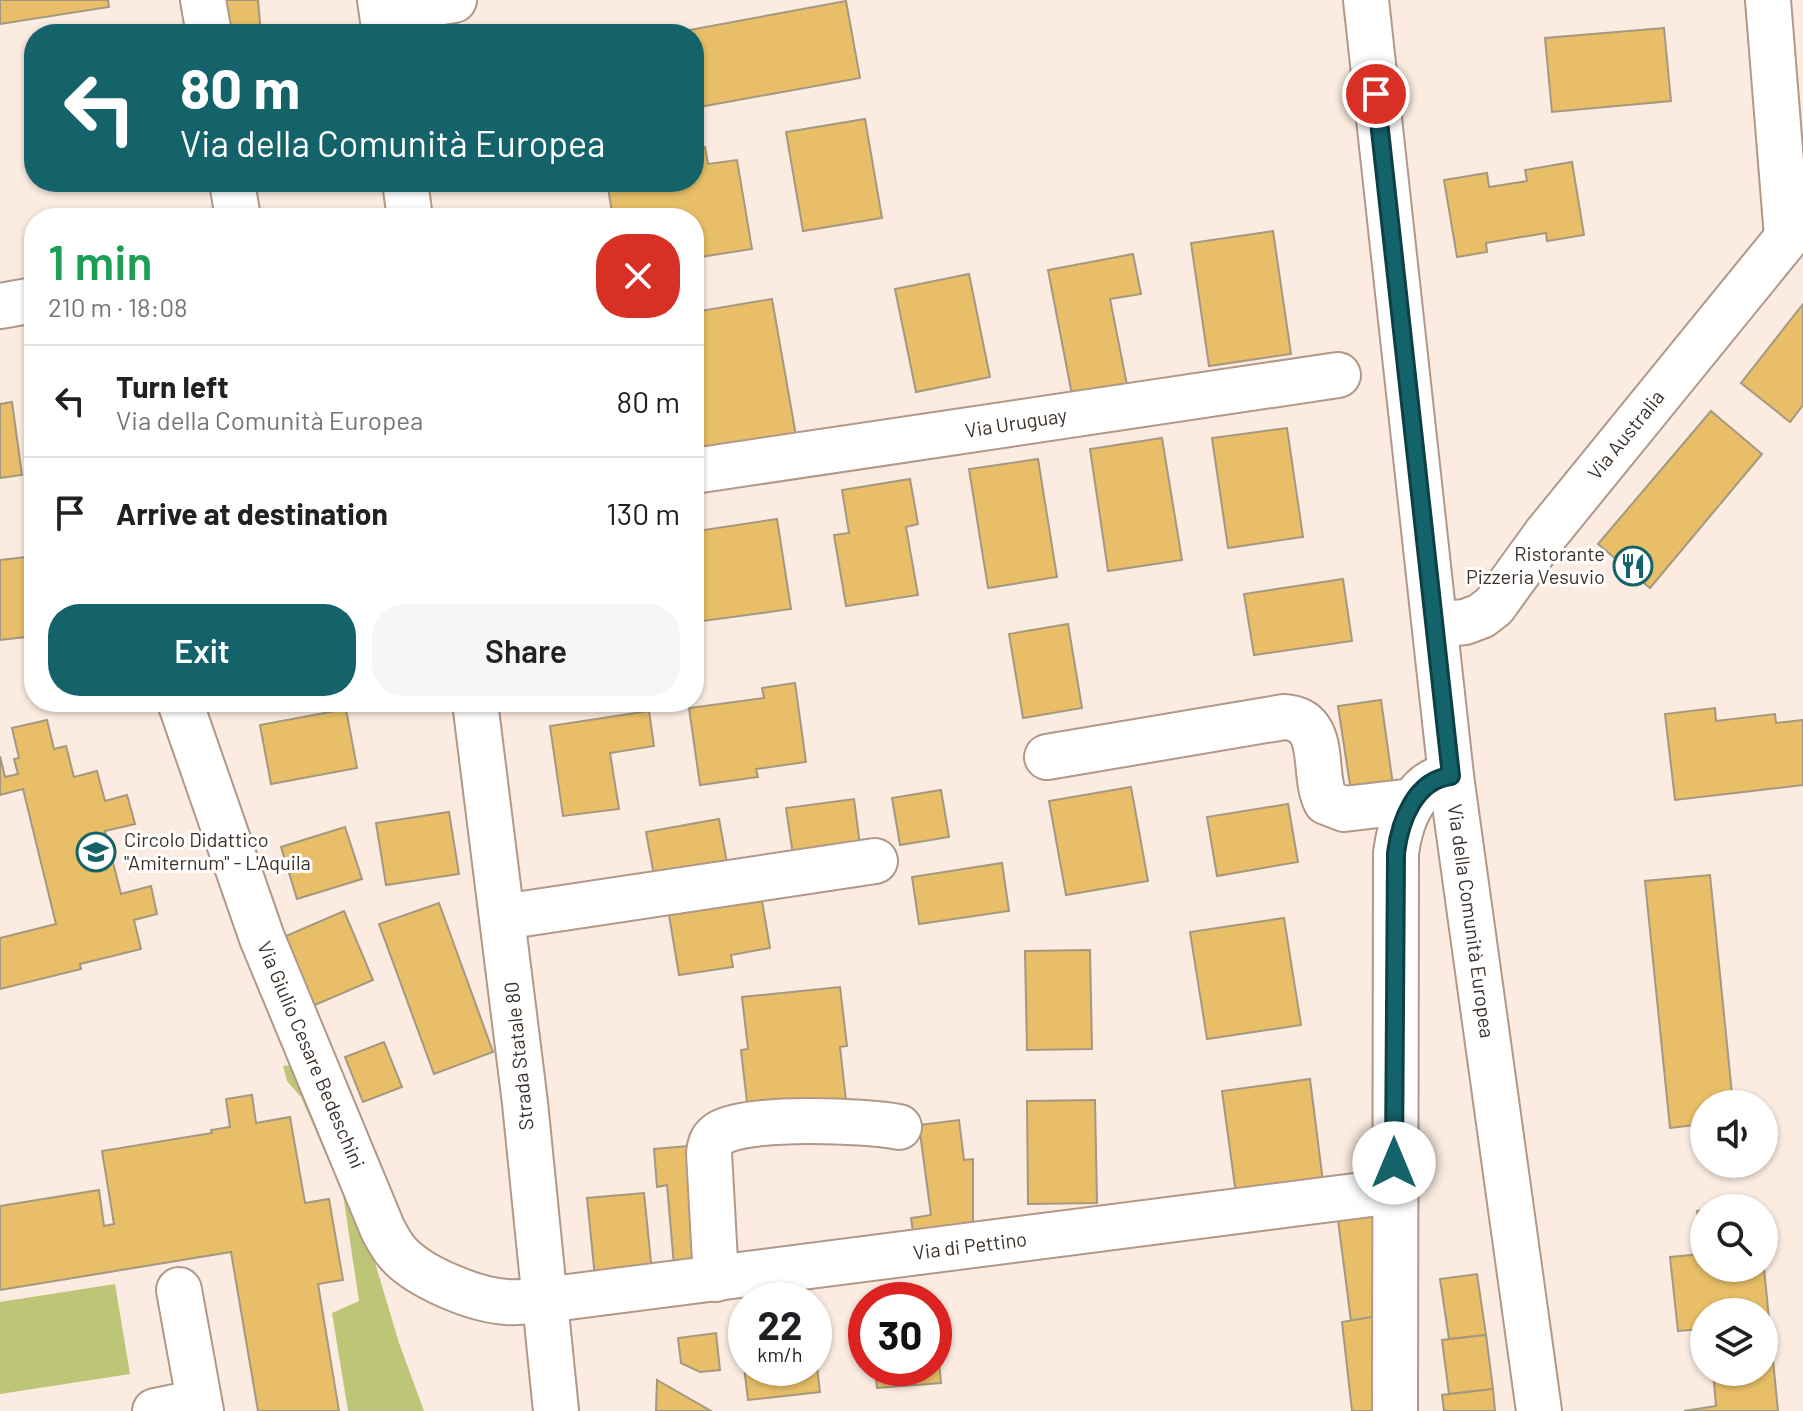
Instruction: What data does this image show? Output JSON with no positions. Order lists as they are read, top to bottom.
{
  "streets": {
    "street": [
      "Via Uruguay",
      "Via Australia",
      "Via della Comunità Europea",
      "Via Giulio Cesare Bedeschini",
      "Strada Statale 80",
      "Via di Pettino"
    ]
  },
  "crossings": [
    ["Via Australia", "Via della Comunità Europea"],
    ["Via Giulio Cesare Bedeschini", "Strada Statale 80"],
    ["Via Giulio Cesare Bedeschini", "Via di Pettino"],
    ["Strada Statale 80", "Via di Pettino"]
  ],
  "places": {
    "restaurant": ["Ristorante Pizzeria Vesuvio"],
    "school or university": ["Circolo Didattico \"Amiternum\" - L'Aquila"]
  },
  "page": {
    "turn": ["80 m", "Via della Comunità Europea"],
    "heading": ["1 min", "210 m · 18:08"],
    "list": [
      {
        "name": "Turn left",
        "note": "Via della Comunità Europea",
        "value": "80 m"
      },
      {
        "name": "Arrive at destination",
        "value": "130 m"
      }
    ],
    "buttons": ["Exit", "Share"],
    "speed": "22 km/h",
    "limit": "30"
  }
}
